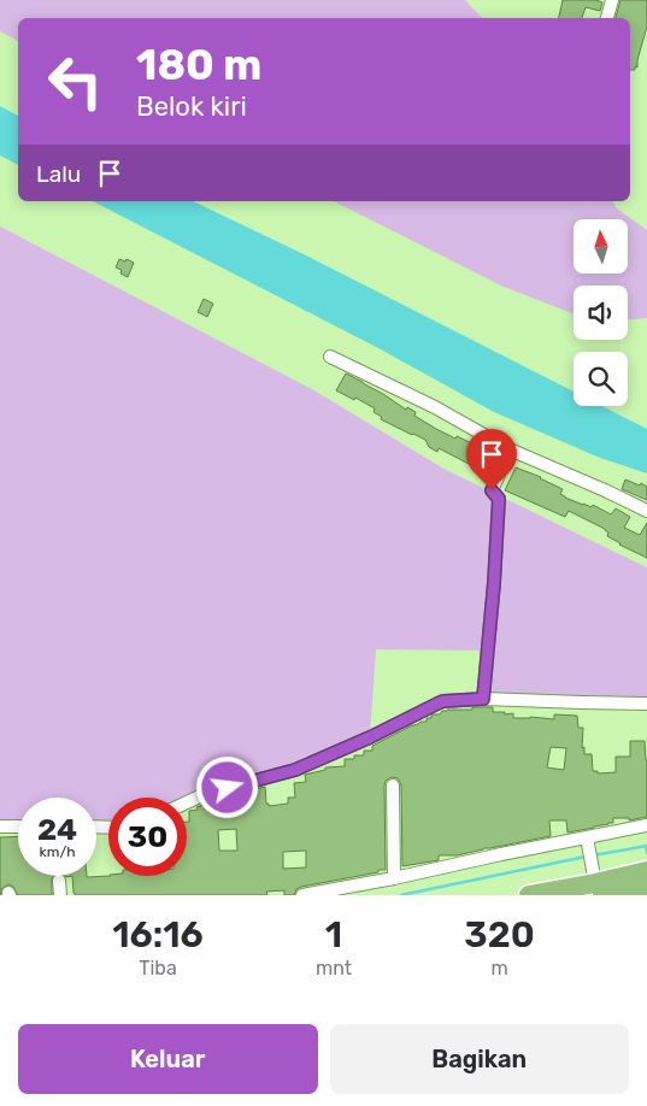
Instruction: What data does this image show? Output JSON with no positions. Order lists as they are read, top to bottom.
{
  "north": "top",
  "page": {
    "turn": ["180 m", "Belok kiri"],
    "then": "Lalu",
    "speed": "24 km/h",
    "limit": "30",
    "eta": [
      "16:16",
      "Tiba",
      "1",
      "mnt",
      "320",
      "m"
    ],
    "buttons": ["Keluar", "Bagikan"]
  }
}
